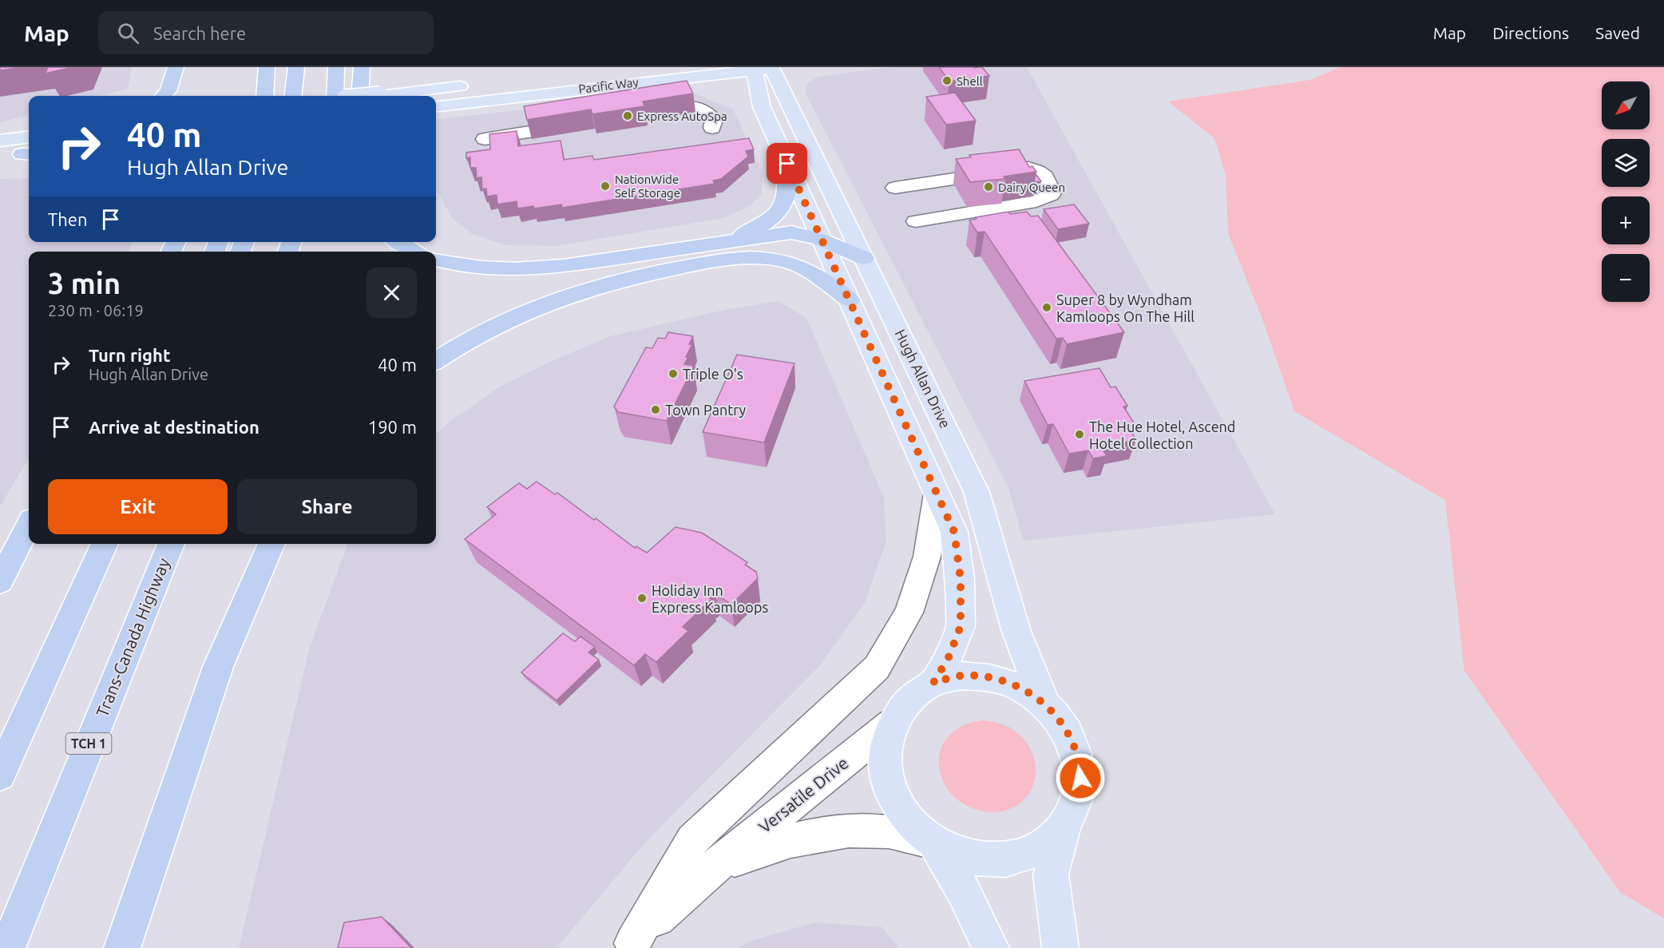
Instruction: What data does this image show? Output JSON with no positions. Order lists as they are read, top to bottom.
{
  "streets": {
    "highway": ["Trans-Canada Highway", "TCH 1"],
    "main road": ["Pacific Way", "Hugh Allan Drive"],
    "street": ["Versatile Drive"]
  },
  "crossings": [
    ["Pacific Way", "Hugh Allan Drive"]
  ],
  "places": [
    "Shell",
    "Express AutoSpa",
    "NationWide Self Storage",
    "Dairy Queen",
    "Super 8 by Wyndham Kamloops On The Hill",
    "Triple O's",
    "Town Pantry",
    "The Hue Hotel, Ascend Hotel Collection",
    "Holiday Inn Express Kamloops"
  ],
  "north": "bottom left",
  "page": {
    "header": "Map",
    "search": "Search here",
    "nav": ["Map", "Directions", "Saved"],
    "map_buttons": ["+", "−"],
    "turn": ["40 m", "Hugh Allan Drive"],
    "then": "Then",
    "heading": ["3 min", "230 m · 06:19"],
    "list": [
      {
        "name": "Turn right",
        "note": "Hugh Allan Drive",
        "value": "40 m"
      },
      {
        "name": "Arrive at destination",
        "value": "190 m"
      }
    ],
    "buttons": ["Exit", "Share"]
  }
}
